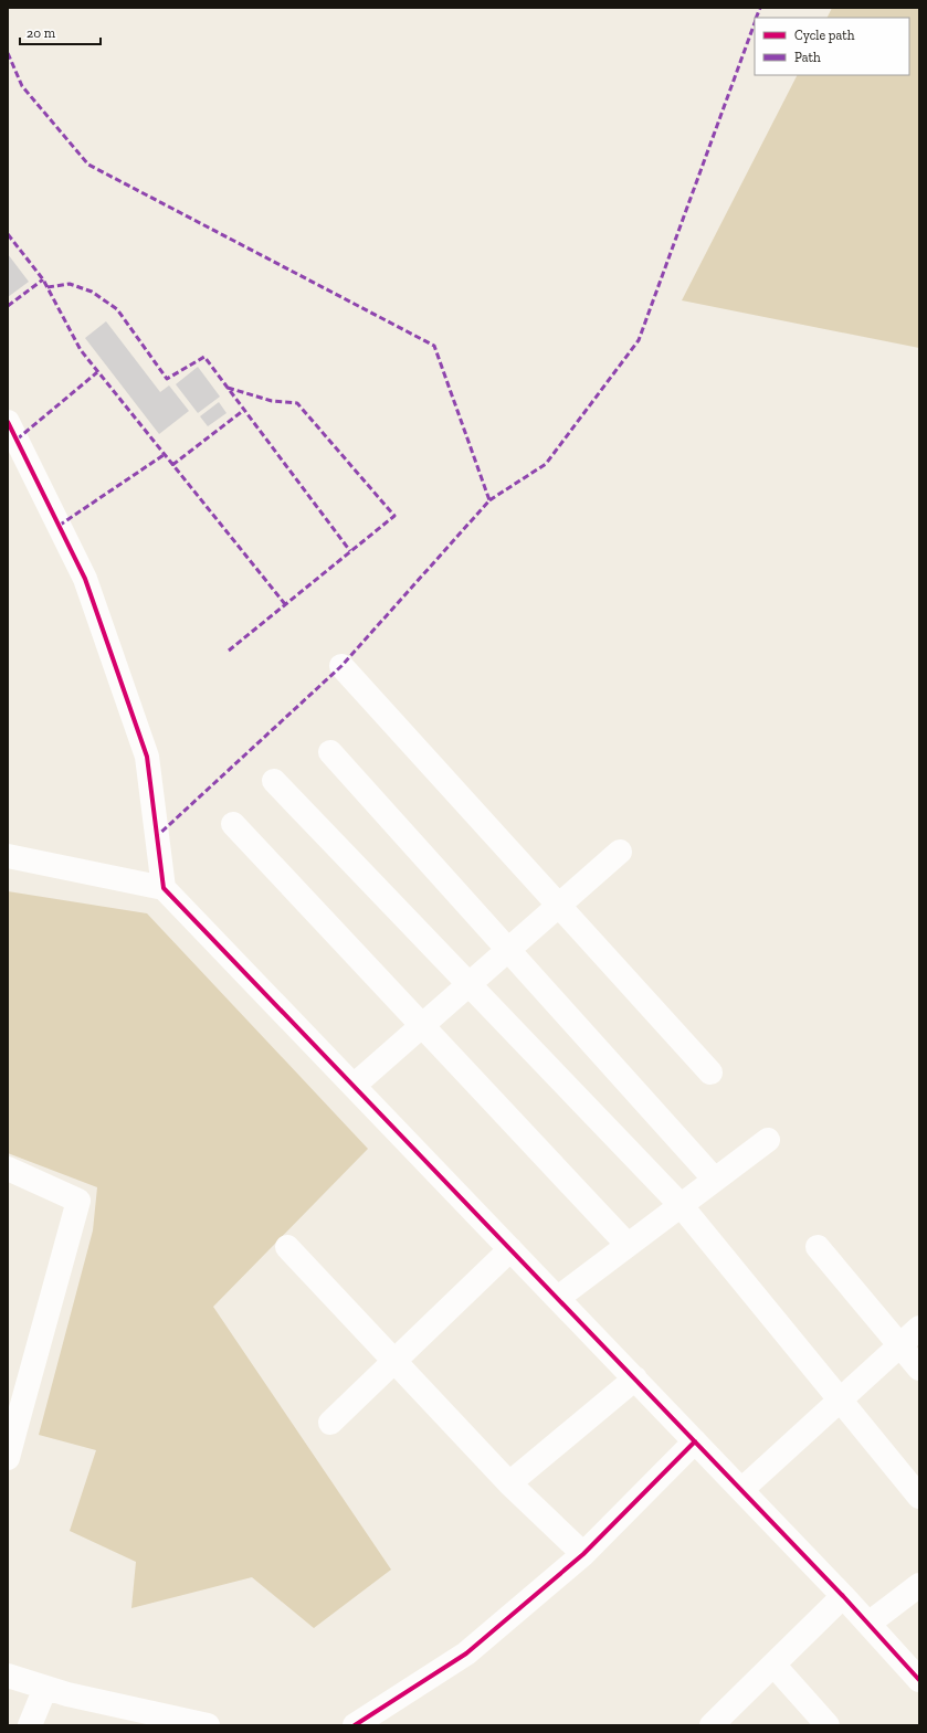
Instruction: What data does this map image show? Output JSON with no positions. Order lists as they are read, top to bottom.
{
  "legend": ["Cycle path", "Path"],
  "scale_bar": "20 m"
}
